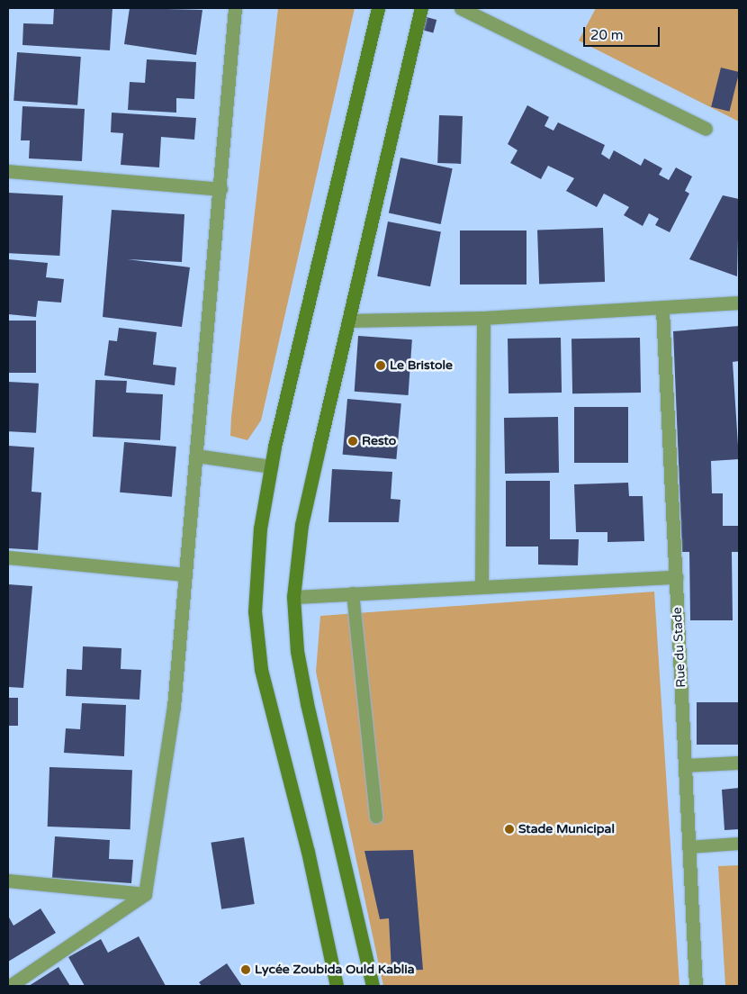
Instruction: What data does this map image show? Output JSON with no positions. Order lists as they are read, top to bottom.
{
  "streets": {
    "street": ["Rue du Stade"]
  },
  "places": [
    "Le Bristole",
    "Resto",
    "Stade Municipal",
    "Lycée Zoubida Ould Kablia"
  ],
  "scale_bar": "20 m"
}
